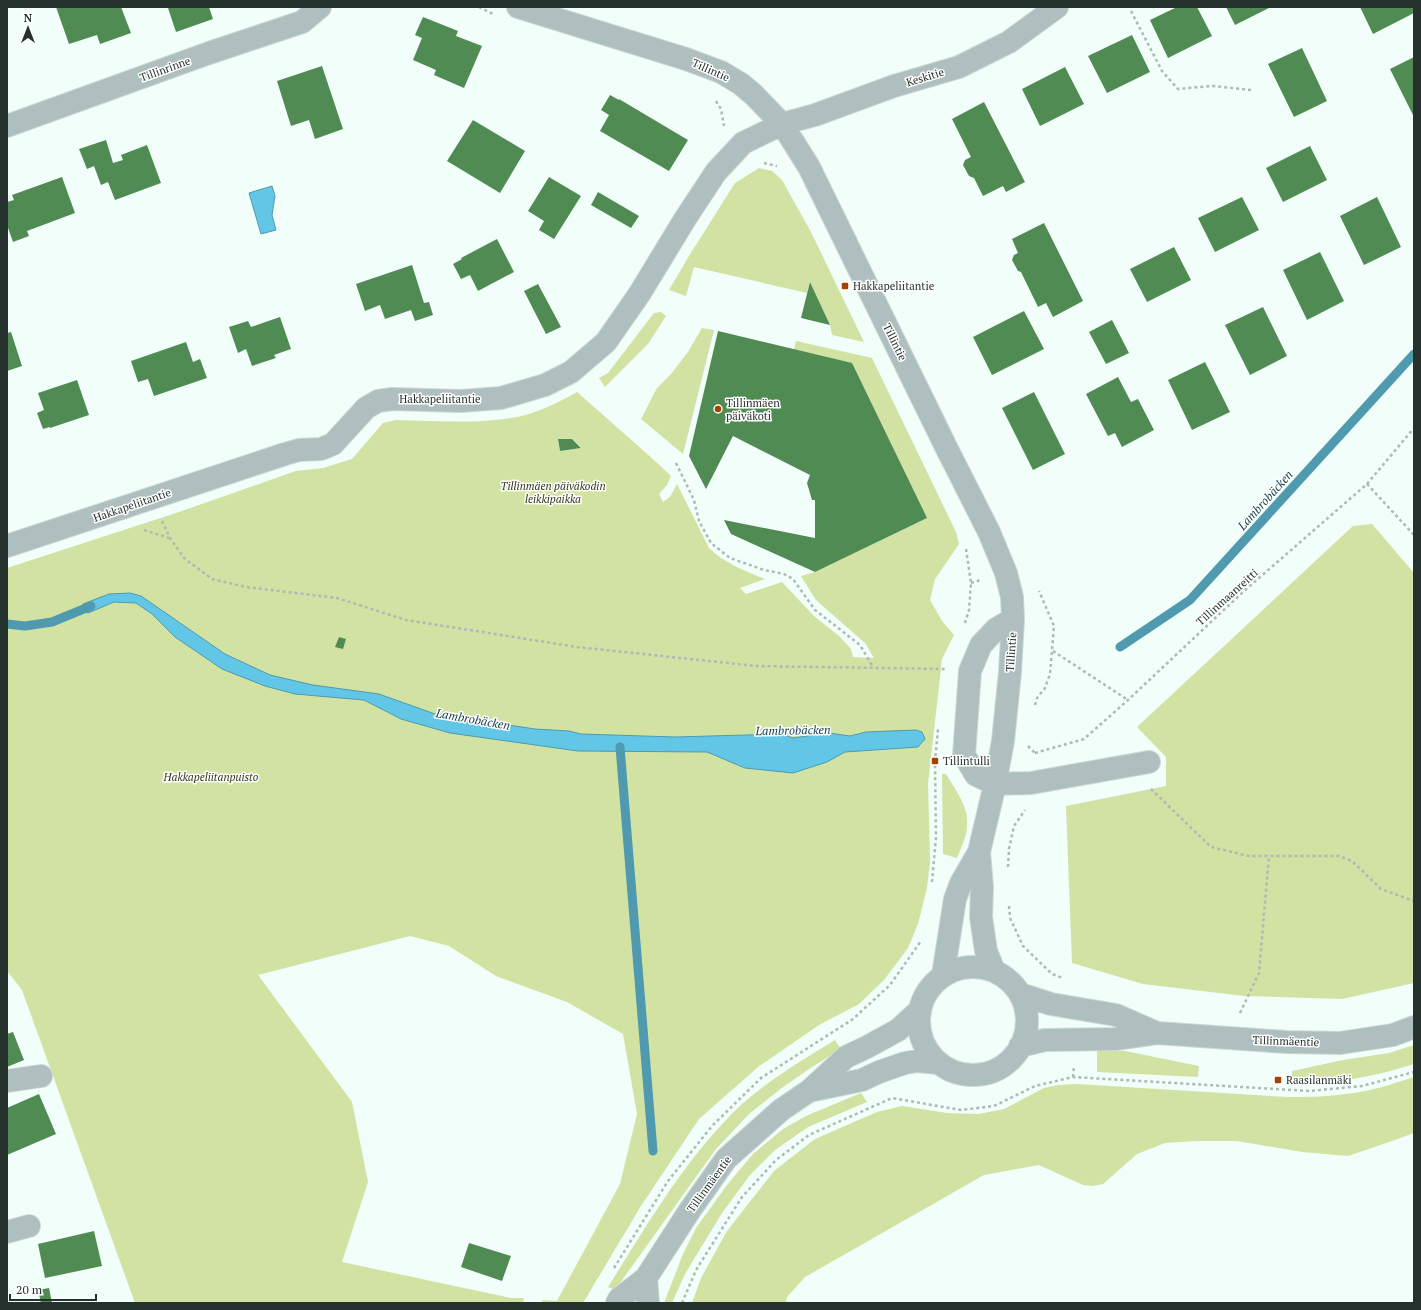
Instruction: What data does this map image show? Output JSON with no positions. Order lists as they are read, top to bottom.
{
  "streets": {
    "street": [
      "Tillinrinne",
      "Tillintie",
      "Keskitie",
      "Hakkapeliitantie",
      "Tillinmäentie"
    ],
    "path": ["Tillinmaanreitti"]
  },
  "crossings": [
    ["Tillintie", "Keskitie"],
    ["Tillintie", "Hakkapeliitantie"],
    ["Tillintie", "Tillinmäentie"],
    ["Keskitie", "Hakkapeliitantie"]
  ],
  "water": ["Lambrobäcken"],
  "parks": ["Tillinmäen päiväkodin leikkipaikka", "Hakkapeliitanpuisto"],
  "places": {
    "transit": ["Hakkapeliitantie", "Tillintulli", "Raasilanmäki"],
    "other": ["Tillinmäen päiväkoti"]
  },
  "scale_bar": "20 m",
  "north": "top"
}
